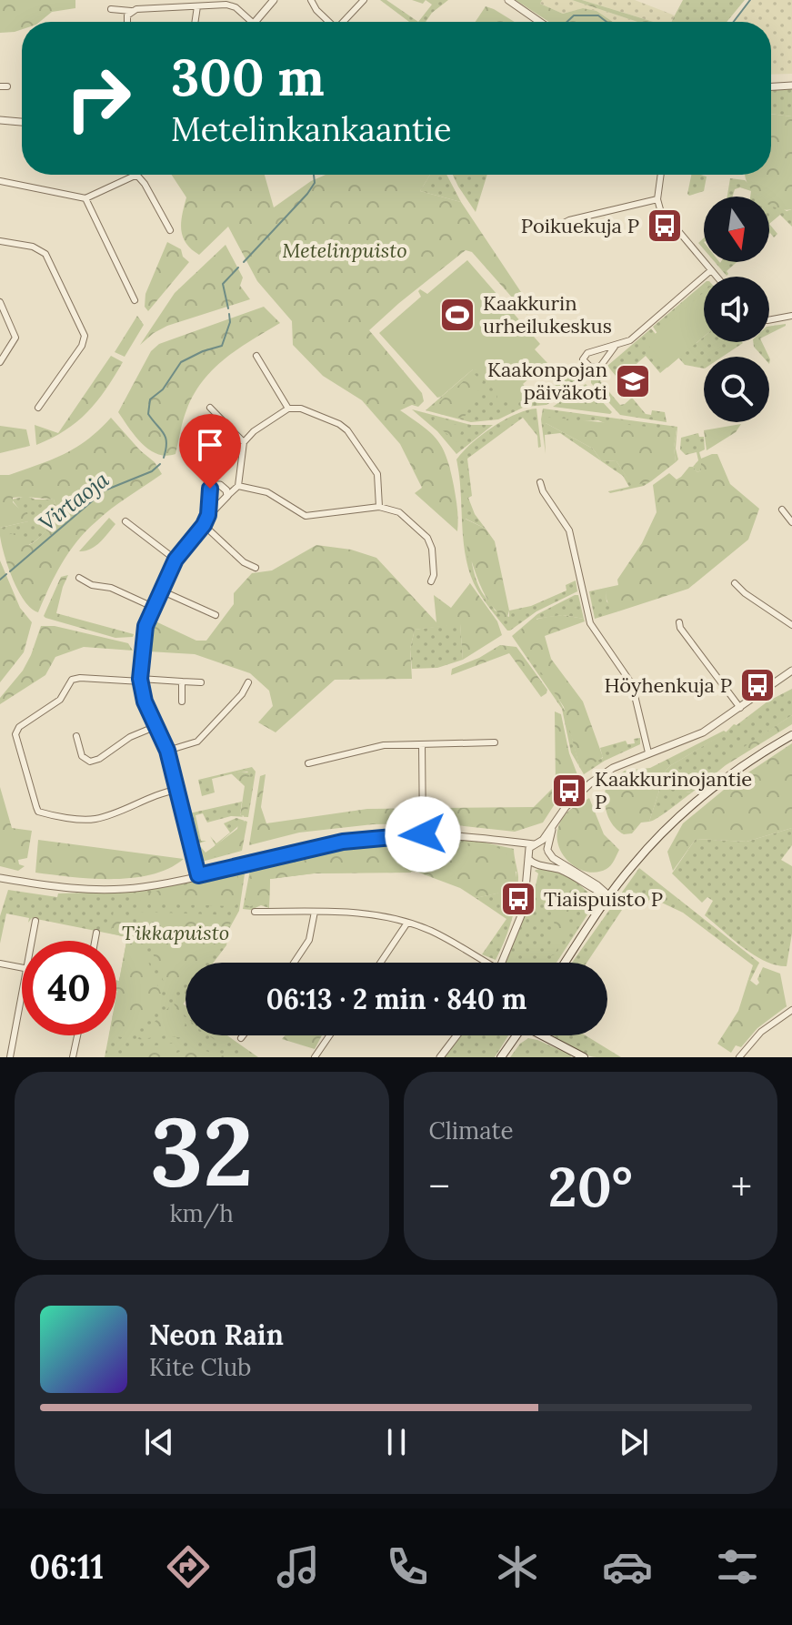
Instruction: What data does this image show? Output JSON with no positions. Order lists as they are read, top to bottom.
{
  "water": ["Virtaoja"],
  "parks": ["Metelinpuisto", "Tikkapuisto"],
  "places": {
    "bus stop": [
      "Poikuekuja P",
      "Höyhenkuja P",
      "Kaakkurinojantie P",
      "Tiaispuisto P"
    ],
    "sports": ["Kaakkurin urheilukeskus"],
    "school or university": ["Kaakonpojan päiväkoti"]
  },
  "north": "bottom",
  "page": {
    "turn": ["300 m", "Metelinkankaantie"],
    "limit": "40",
    "trip": "06:13 · 2 min · 840 m",
    "tile": [
      ["32", "km/h"],
      "Climate"
    ],
    "heat": ["−", "20°", "+"],
    "song": ["Neon Rain", "Kite Club"],
    "tabs": "06:11"
  }
}
